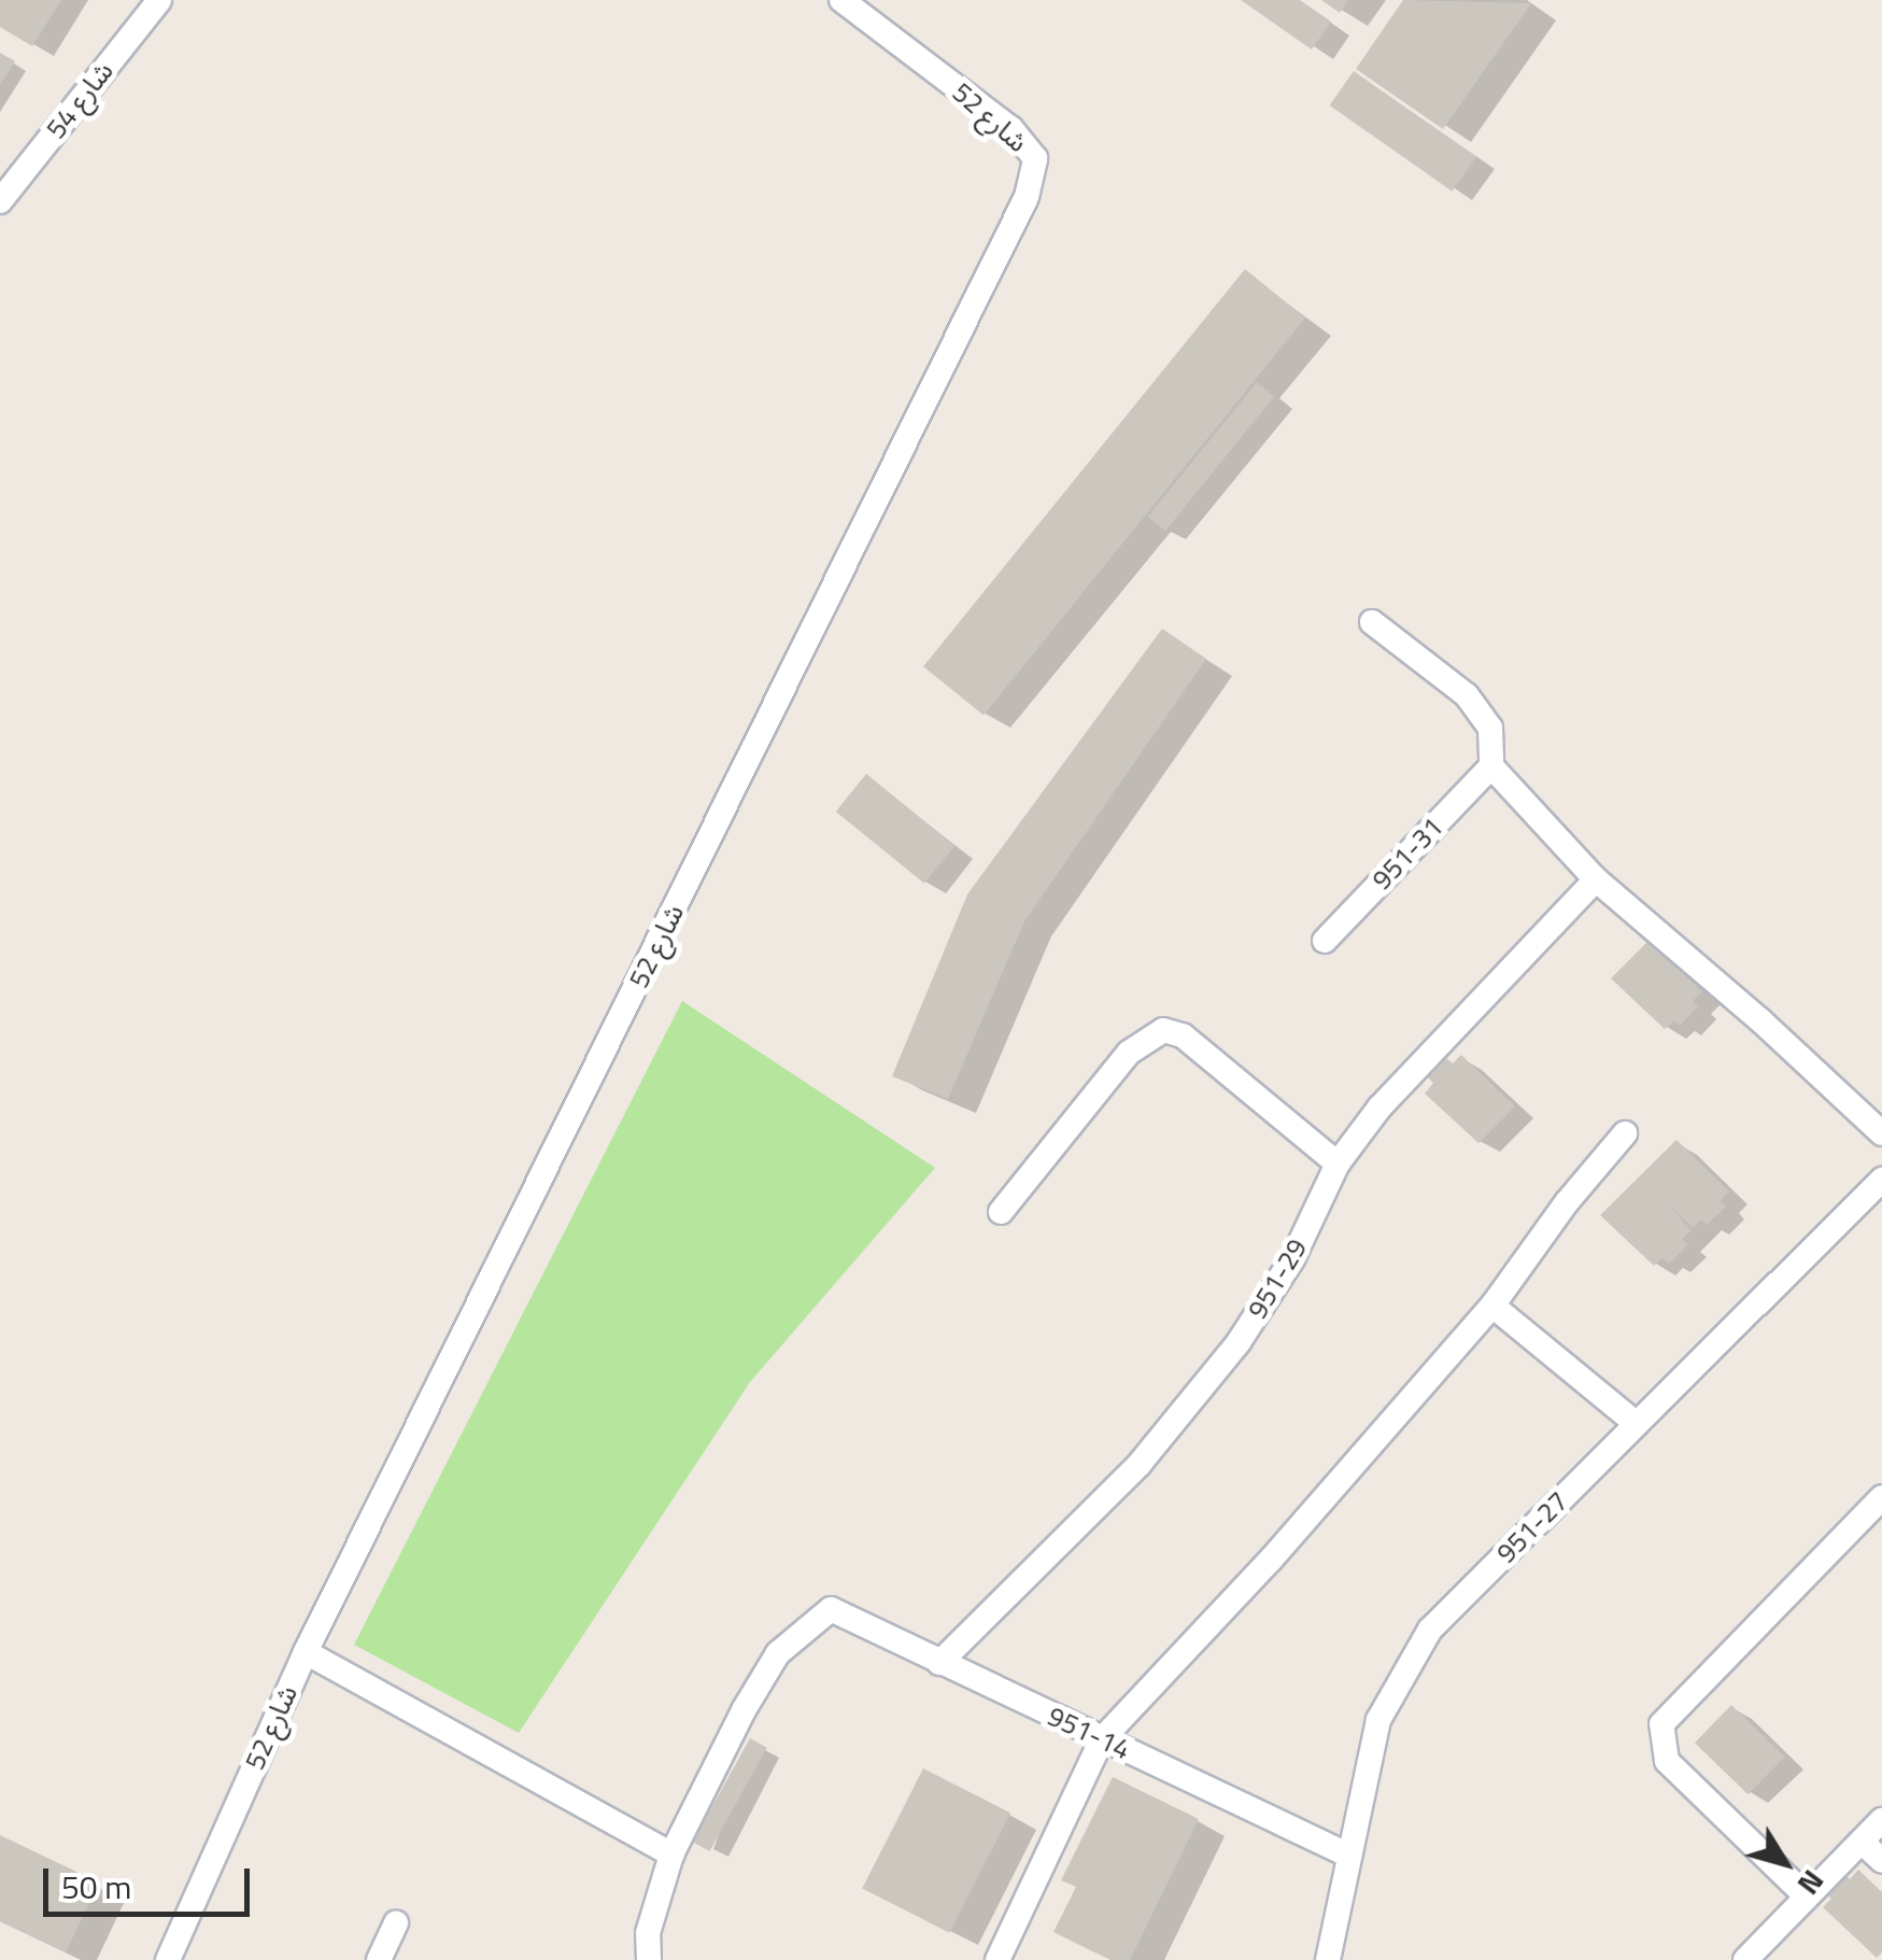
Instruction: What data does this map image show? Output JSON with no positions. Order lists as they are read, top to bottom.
{
  "streets": {
    "street": [
      "شارع 54",
      "شارع 52",
      "951-31",
      "951-29",
      "951-27",
      "951-14"
    ]
  },
  "crossings": [
    ["951-29", "951-14"],
    ["951-27", "951-14"]
  ],
  "scale_bar": "50 m",
  "north": "bottom right"
}
